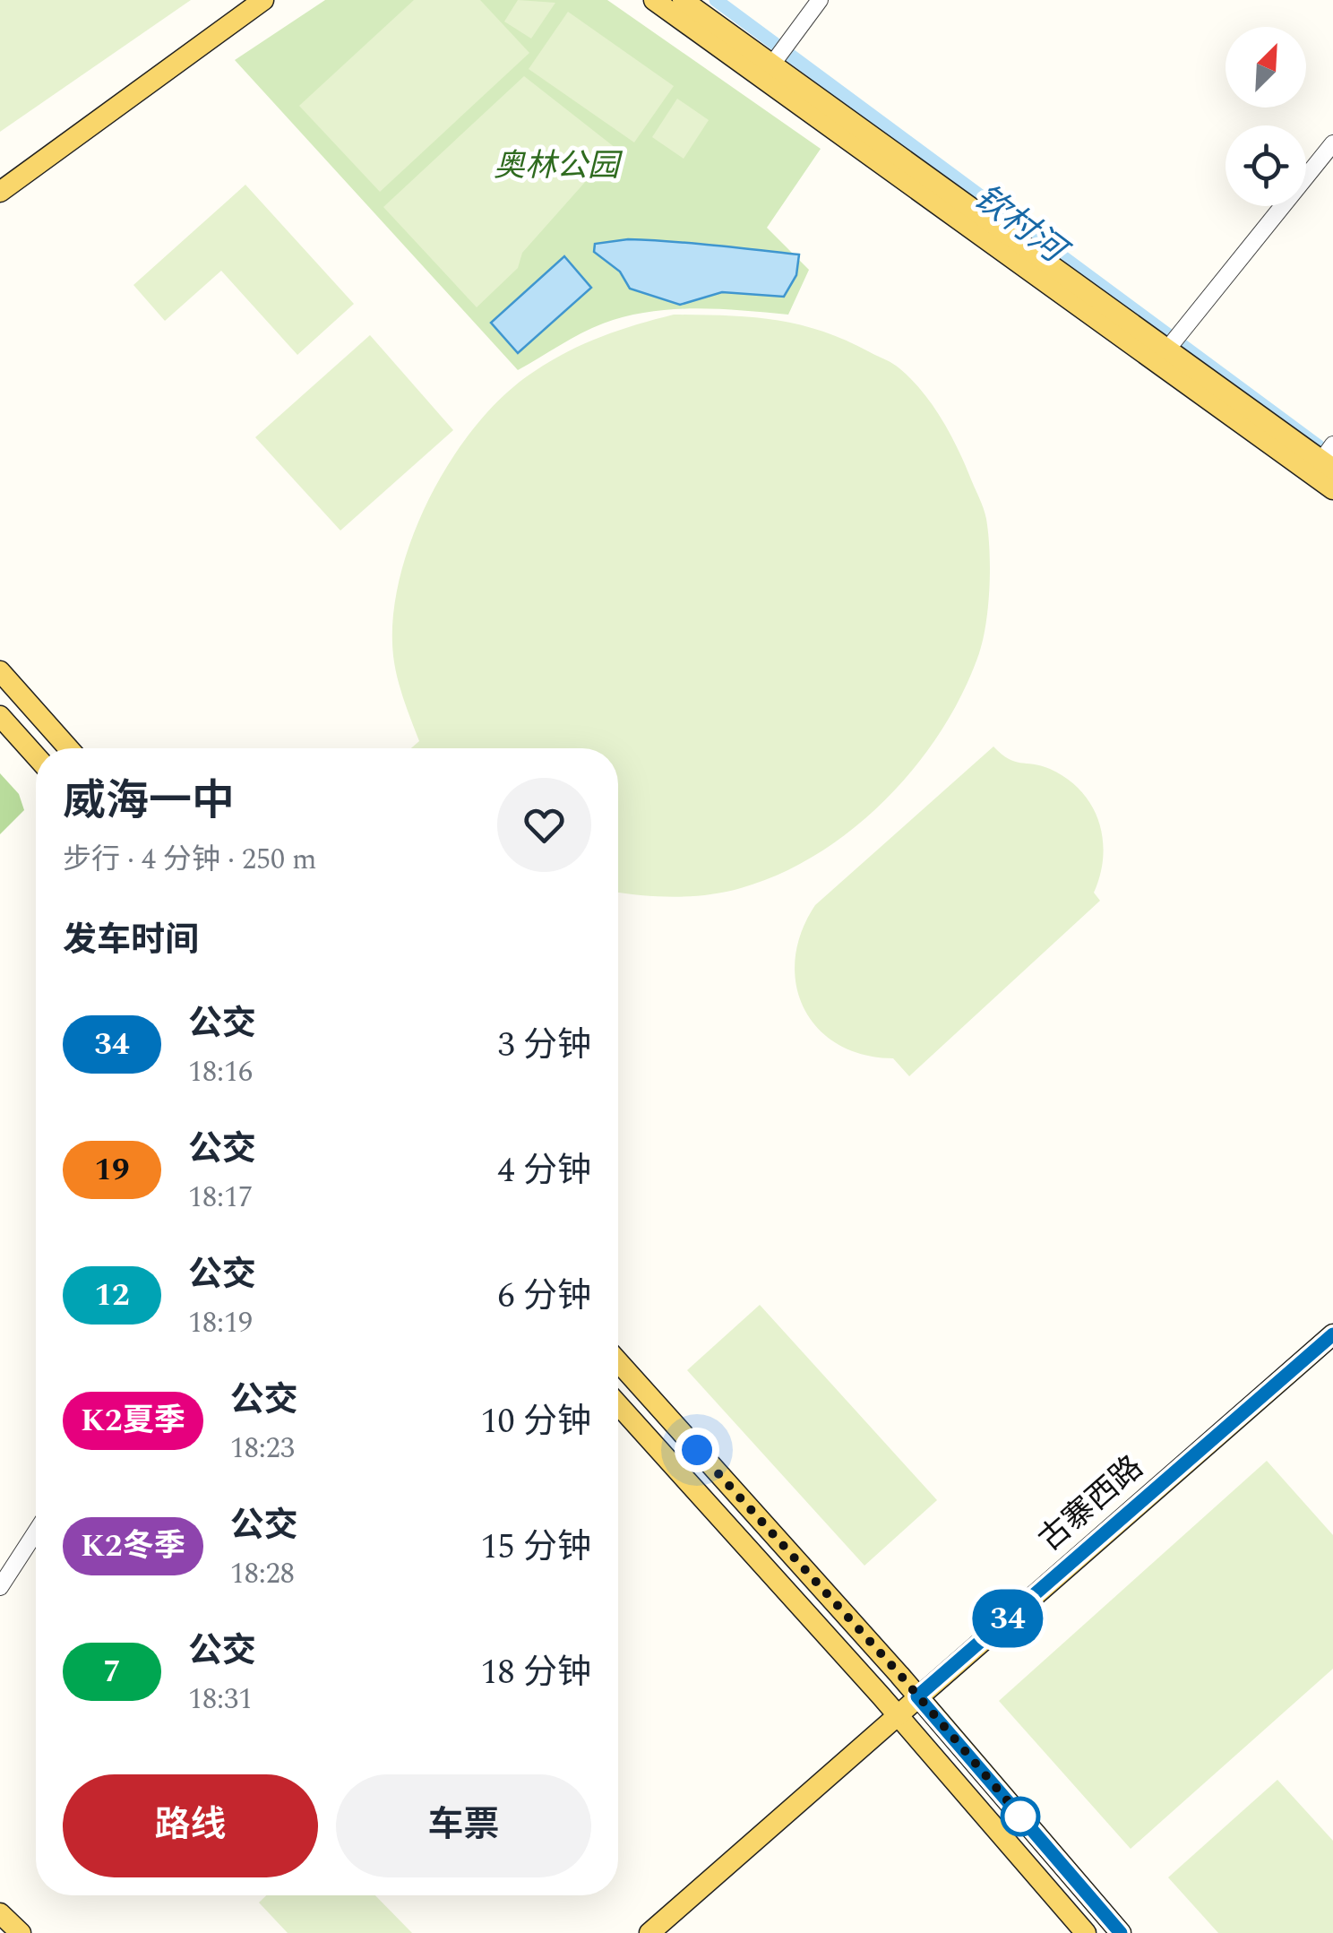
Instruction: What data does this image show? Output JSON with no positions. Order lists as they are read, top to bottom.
{
  "streets": {
    "main road": ["古寨西路"]
  },
  "water": ["钦村河"],
  "parks": ["奥林公园"],
  "lines": ["bus line 34"],
  "north": "top right",
  "page": {
    "on_map": "34",
    "heading": [
      ["威海一中", "步行 · 4 分钟 · 250 m"],
      "发车时间"
    ],
    "list": [
      {
        "mark": "34",
        "name": "公交",
        "note": "18:16",
        "value": "3 分钟"
      },
      {
        "mark": "19",
        "name": "公交",
        "note": "18:17",
        "value": "4 分钟"
      },
      {
        "mark": "12",
        "name": "公交",
        "note": "18:19",
        "value": "6 分钟"
      },
      {
        "mark": "K2夏季",
        "name": "公交",
        "note": "18:23",
        "value": "10 分钟"
      },
      {
        "mark": "K2冬季",
        "name": "公交",
        "note": "18:28",
        "value": "15 分钟"
      },
      {
        "mark": "7",
        "name": "公交",
        "note": "18:31",
        "value": "18 分钟"
      }
    ],
    "buttons": ["路线", "车票"]
  }
}
